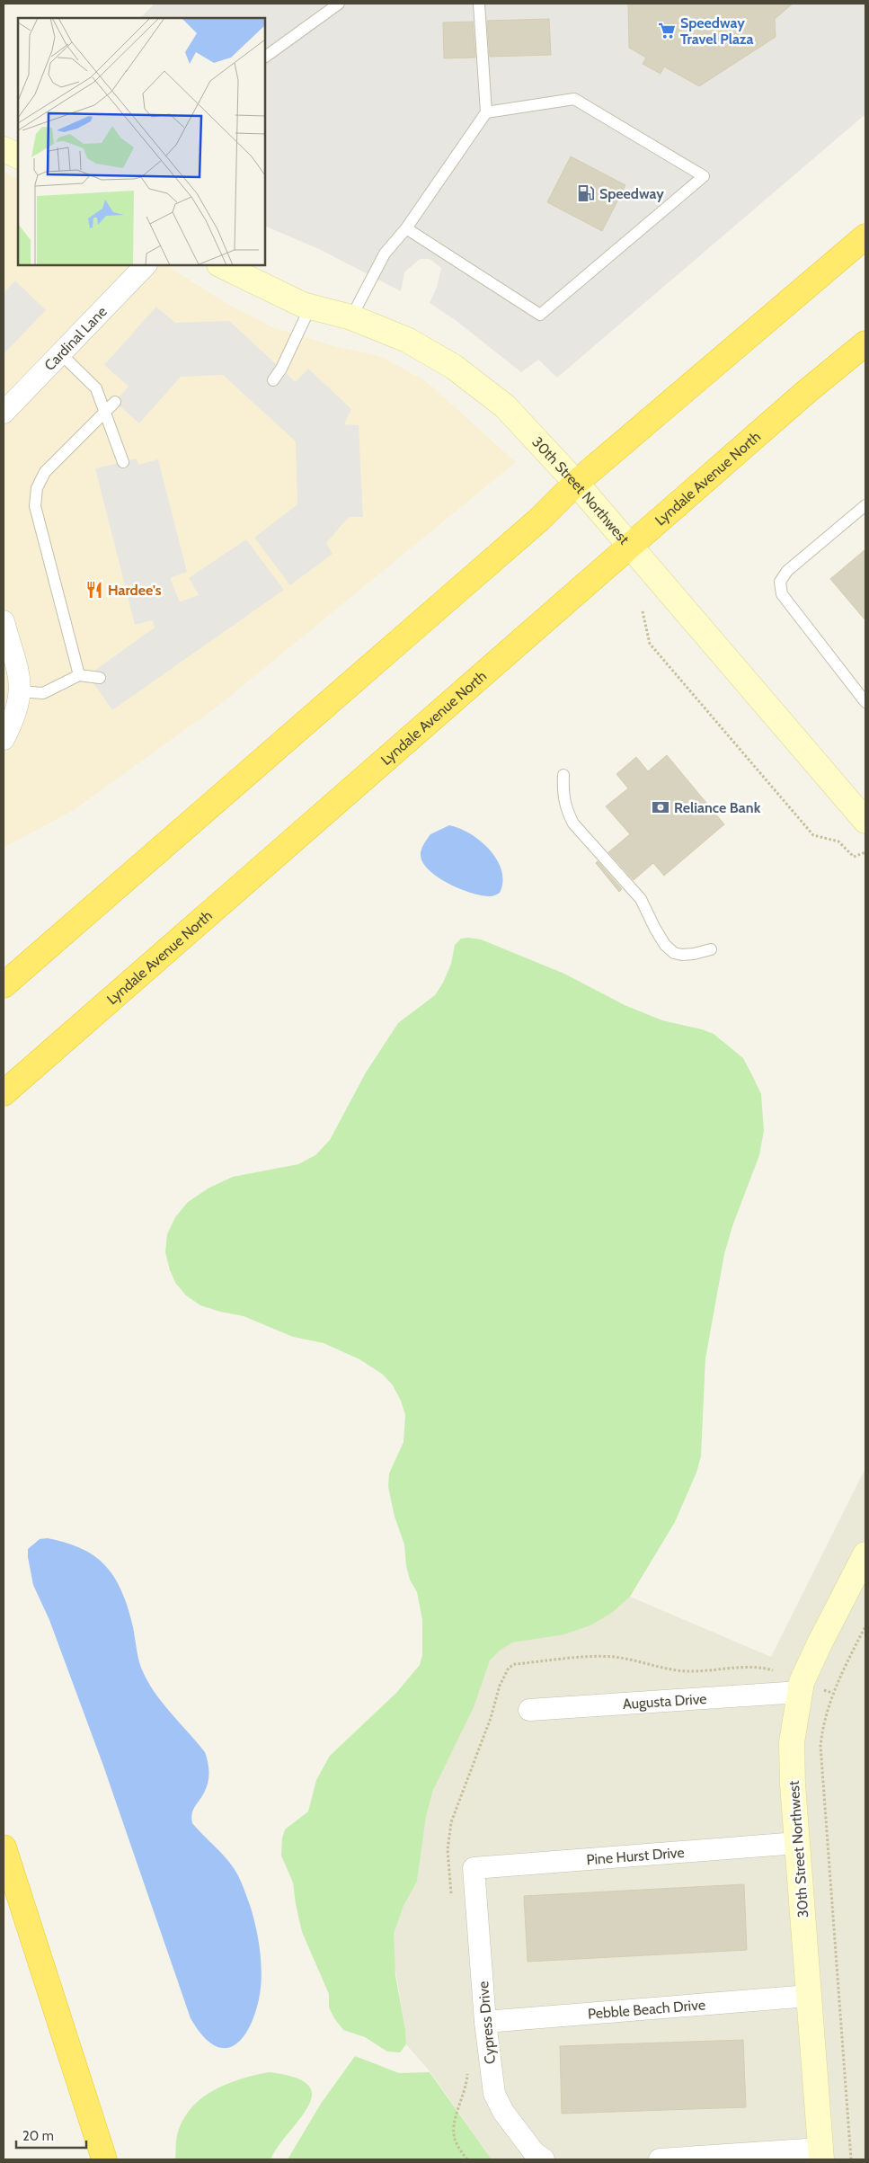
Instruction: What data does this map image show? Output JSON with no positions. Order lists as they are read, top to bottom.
{
  "streets": {
    "highway": ["Lyndale Avenue North"],
    "street": [
      "Cardinal Lane",
      "30th Street Northwest",
      "Augusta Drive",
      "Pine Hurst Drive",
      "Pebble Beach Drive",
      "Cypress Drive"
    ]
  },
  "crossings": [
    ["Lyndale Avenue North", "30th Street Northwest"],
    ["30th Street Northwest", "Augusta Drive"],
    ["30th Street Northwest", "Pine Hurst Drive"],
    ["30th Street Northwest", "Pebble Beach Drive"],
    ["Pine Hurst Drive", "Cypress Drive"],
    ["Pebble Beach Drive", "Cypress Drive"]
  ],
  "places": {
    "supermarket": ["Speedway Travel Plaza"],
    "fuel station": ["Speedway"],
    "restaurant": ["Hardee's"],
    "bank": ["Reliance Bank"]
  },
  "scale_bar": "20 m"
}
